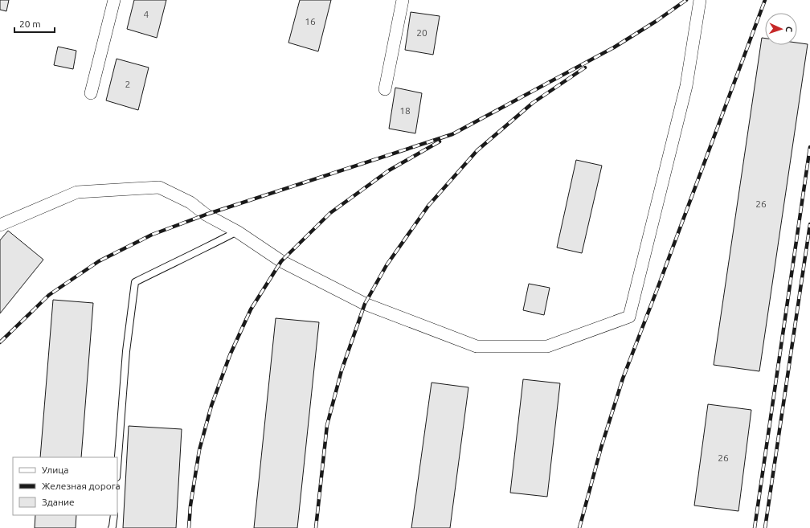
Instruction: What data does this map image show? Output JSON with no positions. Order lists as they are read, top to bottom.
{
  "house_numbers": [
    "4",
    "16",
    "20",
    "2",
    "18",
    "26",
    "26"
  ],
  "legend": ["Улица", "Железная дорога", "Здание"],
  "scale_bar": "20 m",
  "north": "right"
}
